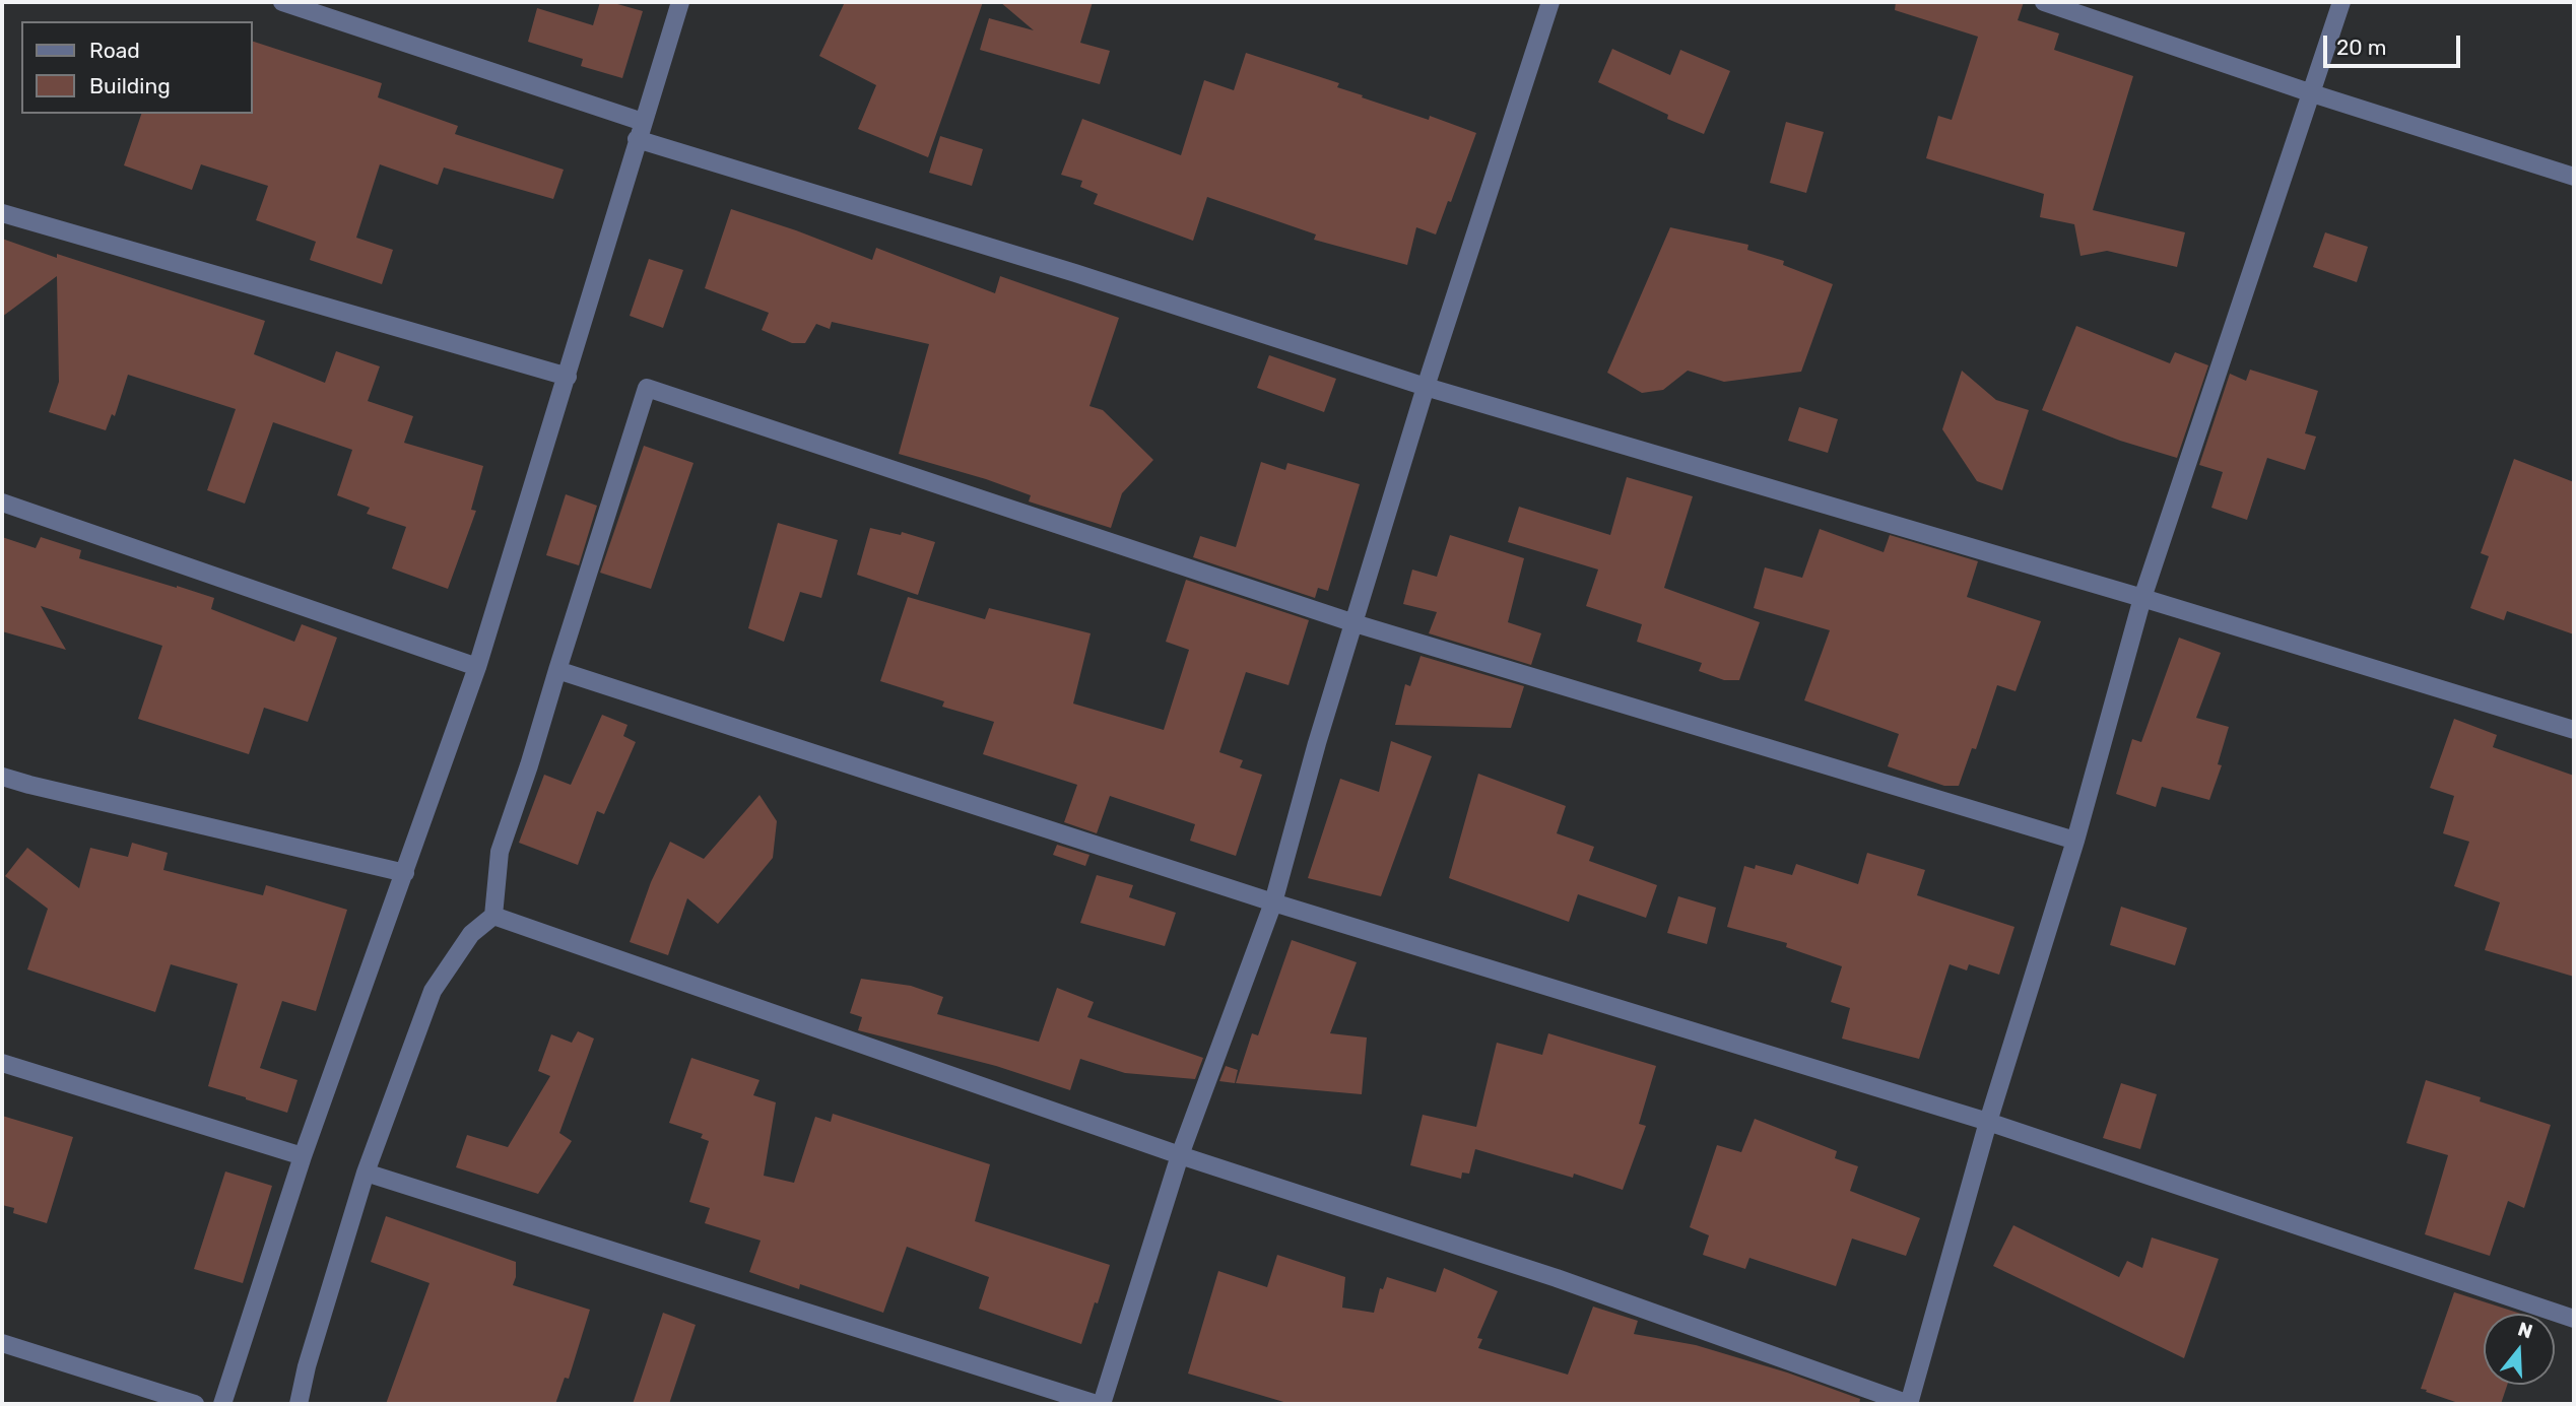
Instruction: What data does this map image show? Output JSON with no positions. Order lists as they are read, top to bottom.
{
  "legend": ["Road", "Building"],
  "scale_bar": "20 m",
  "north": "top"
}
